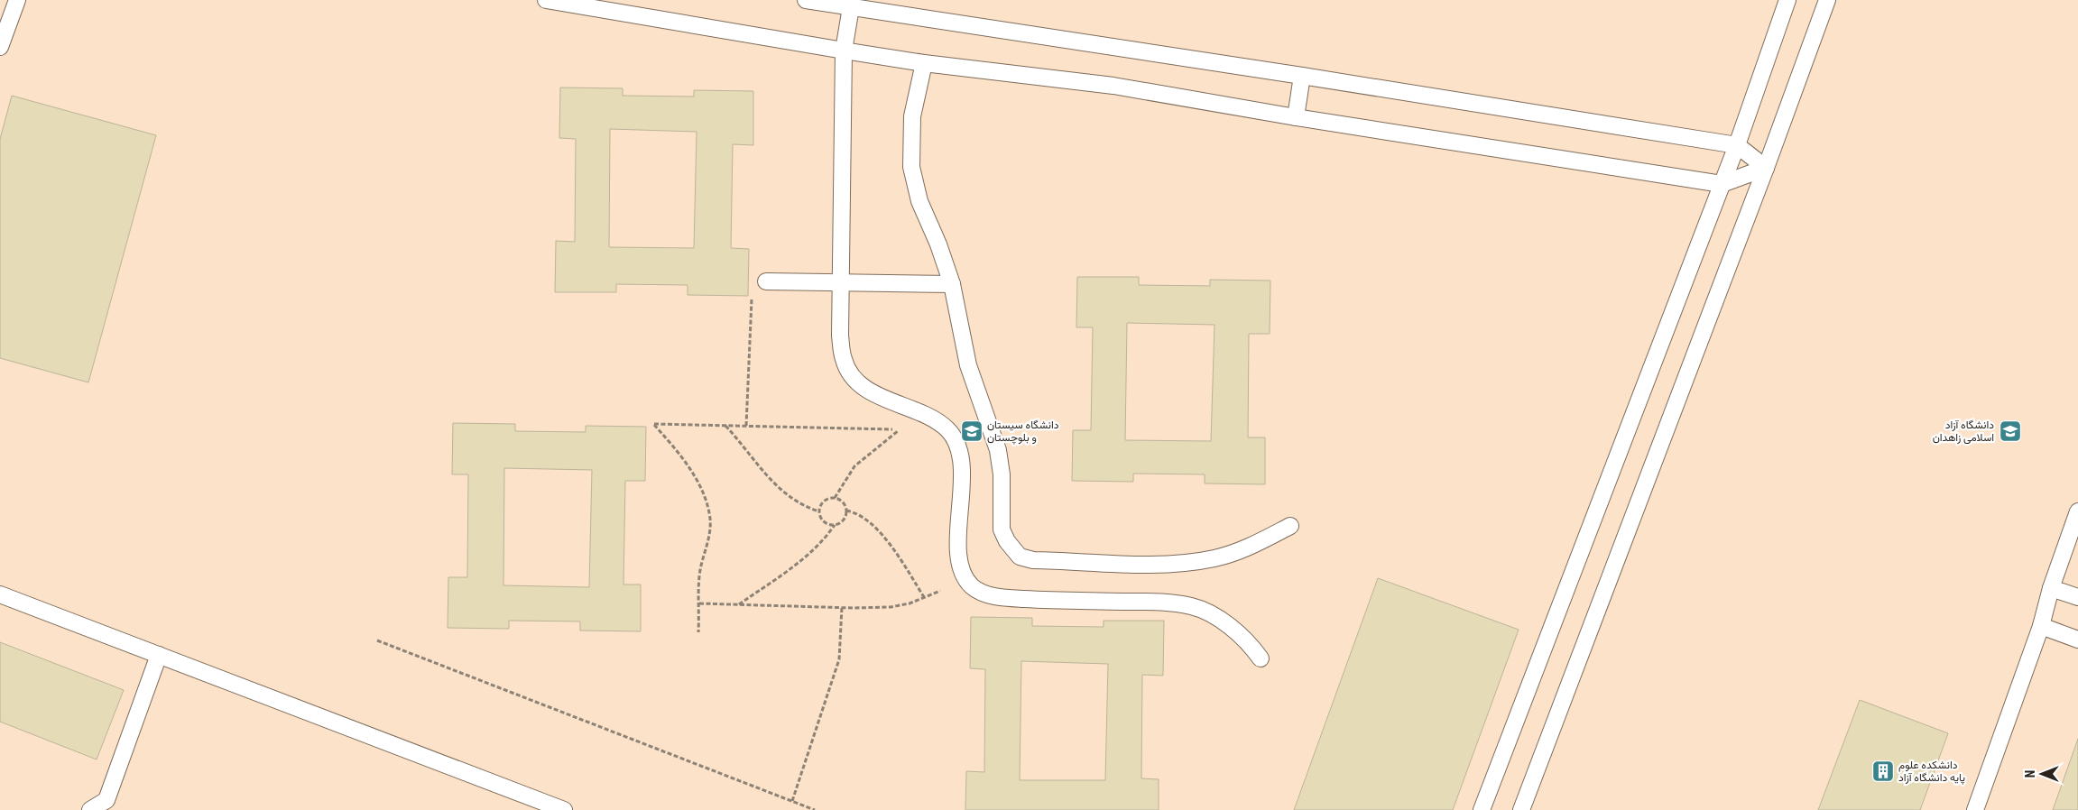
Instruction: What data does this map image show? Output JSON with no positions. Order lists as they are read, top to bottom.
{
  "places": {
    "school or university": ["دانشگاه سیستان و بلوچستان", "دانشگاه آزاد اسلامی زاهدان"],
    "building": ["دانشکده علوم پایه دانشگاه آزاد"]
  },
  "north": "left"
}
